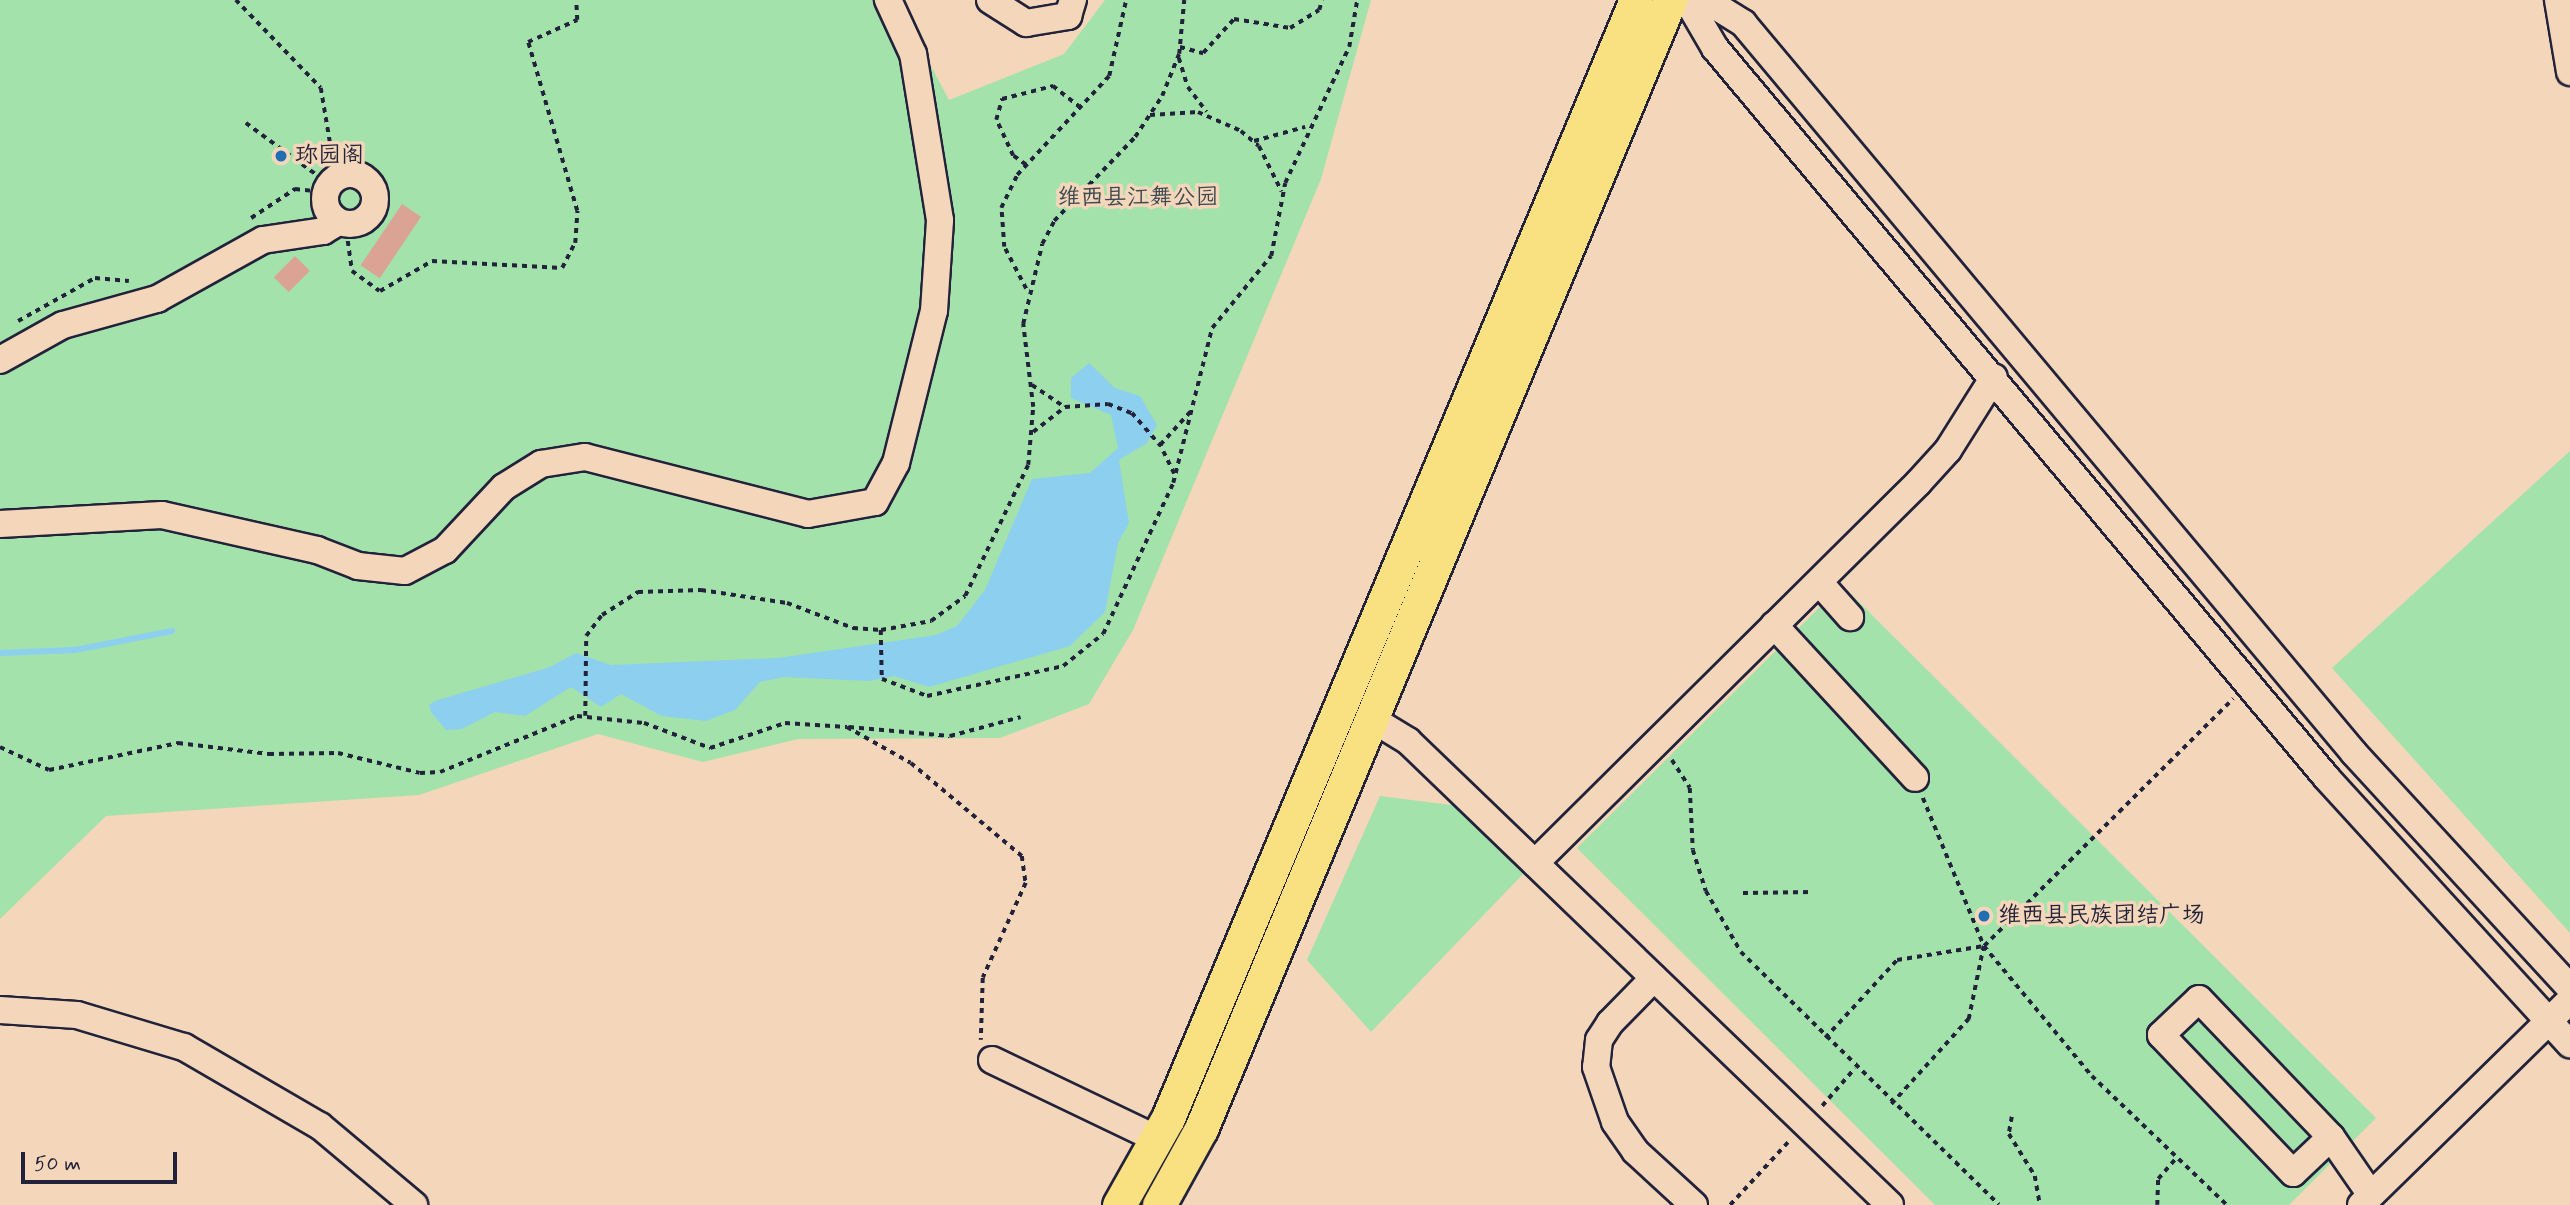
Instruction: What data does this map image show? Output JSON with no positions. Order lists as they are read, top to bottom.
{
  "parks": ["维西县江舞公园"],
  "places": ["珎园阁", "维西县民族团结广场"],
  "scale_bar": "50 m"
}
